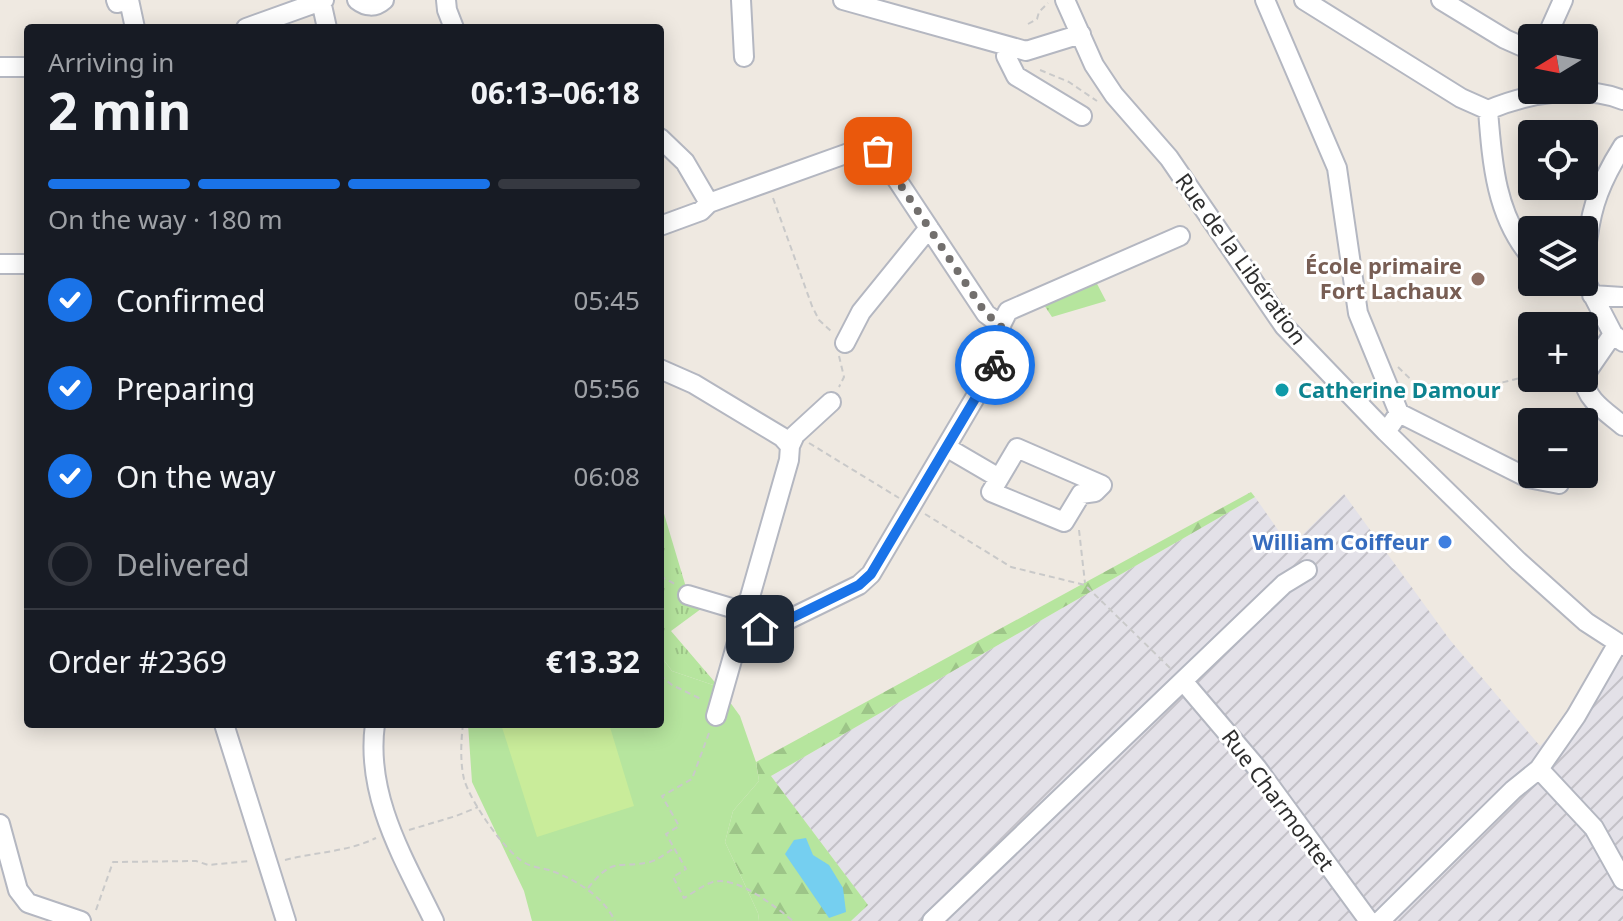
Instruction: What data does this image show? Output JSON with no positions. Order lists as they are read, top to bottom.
{
  "streets": {
    "street": ["Rue de la Libération", "Rue Charmontet"]
  },
  "places": ["École primaire Fort Lachaux", "Catherine Damour", "William Coiffeur"],
  "north": "left",
  "page": {
    "map_buttons": ["+", "−"],
    "heading": ["2 min", "Arriving in", "06:13–06:18"],
    "panel": ["Order #2369", "€13.32"],
    "bar": "On the way · 180 m",
    "list": [
      ["Confirmed", "05:45"],
      ["Preparing", "05:56"],
      ["On the way", "06:08"],
      "Delivered"
    ]
  }
}
